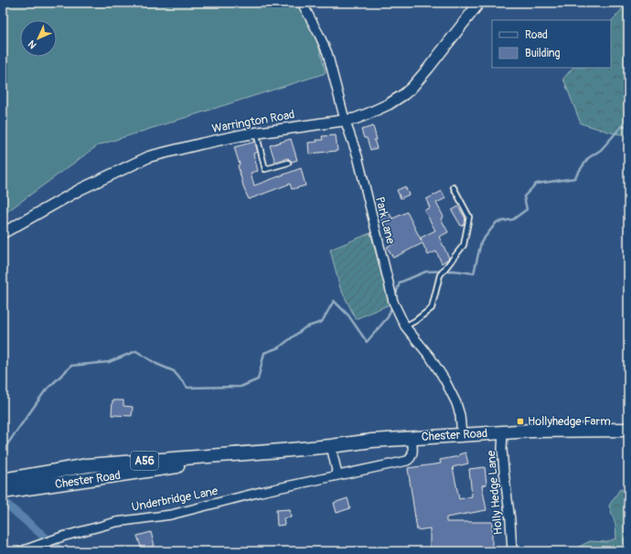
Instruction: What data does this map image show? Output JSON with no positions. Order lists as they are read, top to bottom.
{
  "streets": {
    "highway": ["Chester Road", "A56"],
    "street": [
      "Warrington Road",
      "Park Lane",
      "Holly Hedge Lane",
      "Underbridge Lane"
    ]
  },
  "crossings": [
    ["Warrington Road", "Park Lane"],
    ["Park Lane", "Chester Road"],
    ["Chester Road", "Holly Hedge Lane"],
    ["Chester Road", "Underbridge Lane"]
  ],
  "places": {
    "transit": ["Hollyhedge Farm"]
  },
  "legend": ["Road", "Building"],
  "north": "bottom left"
}
